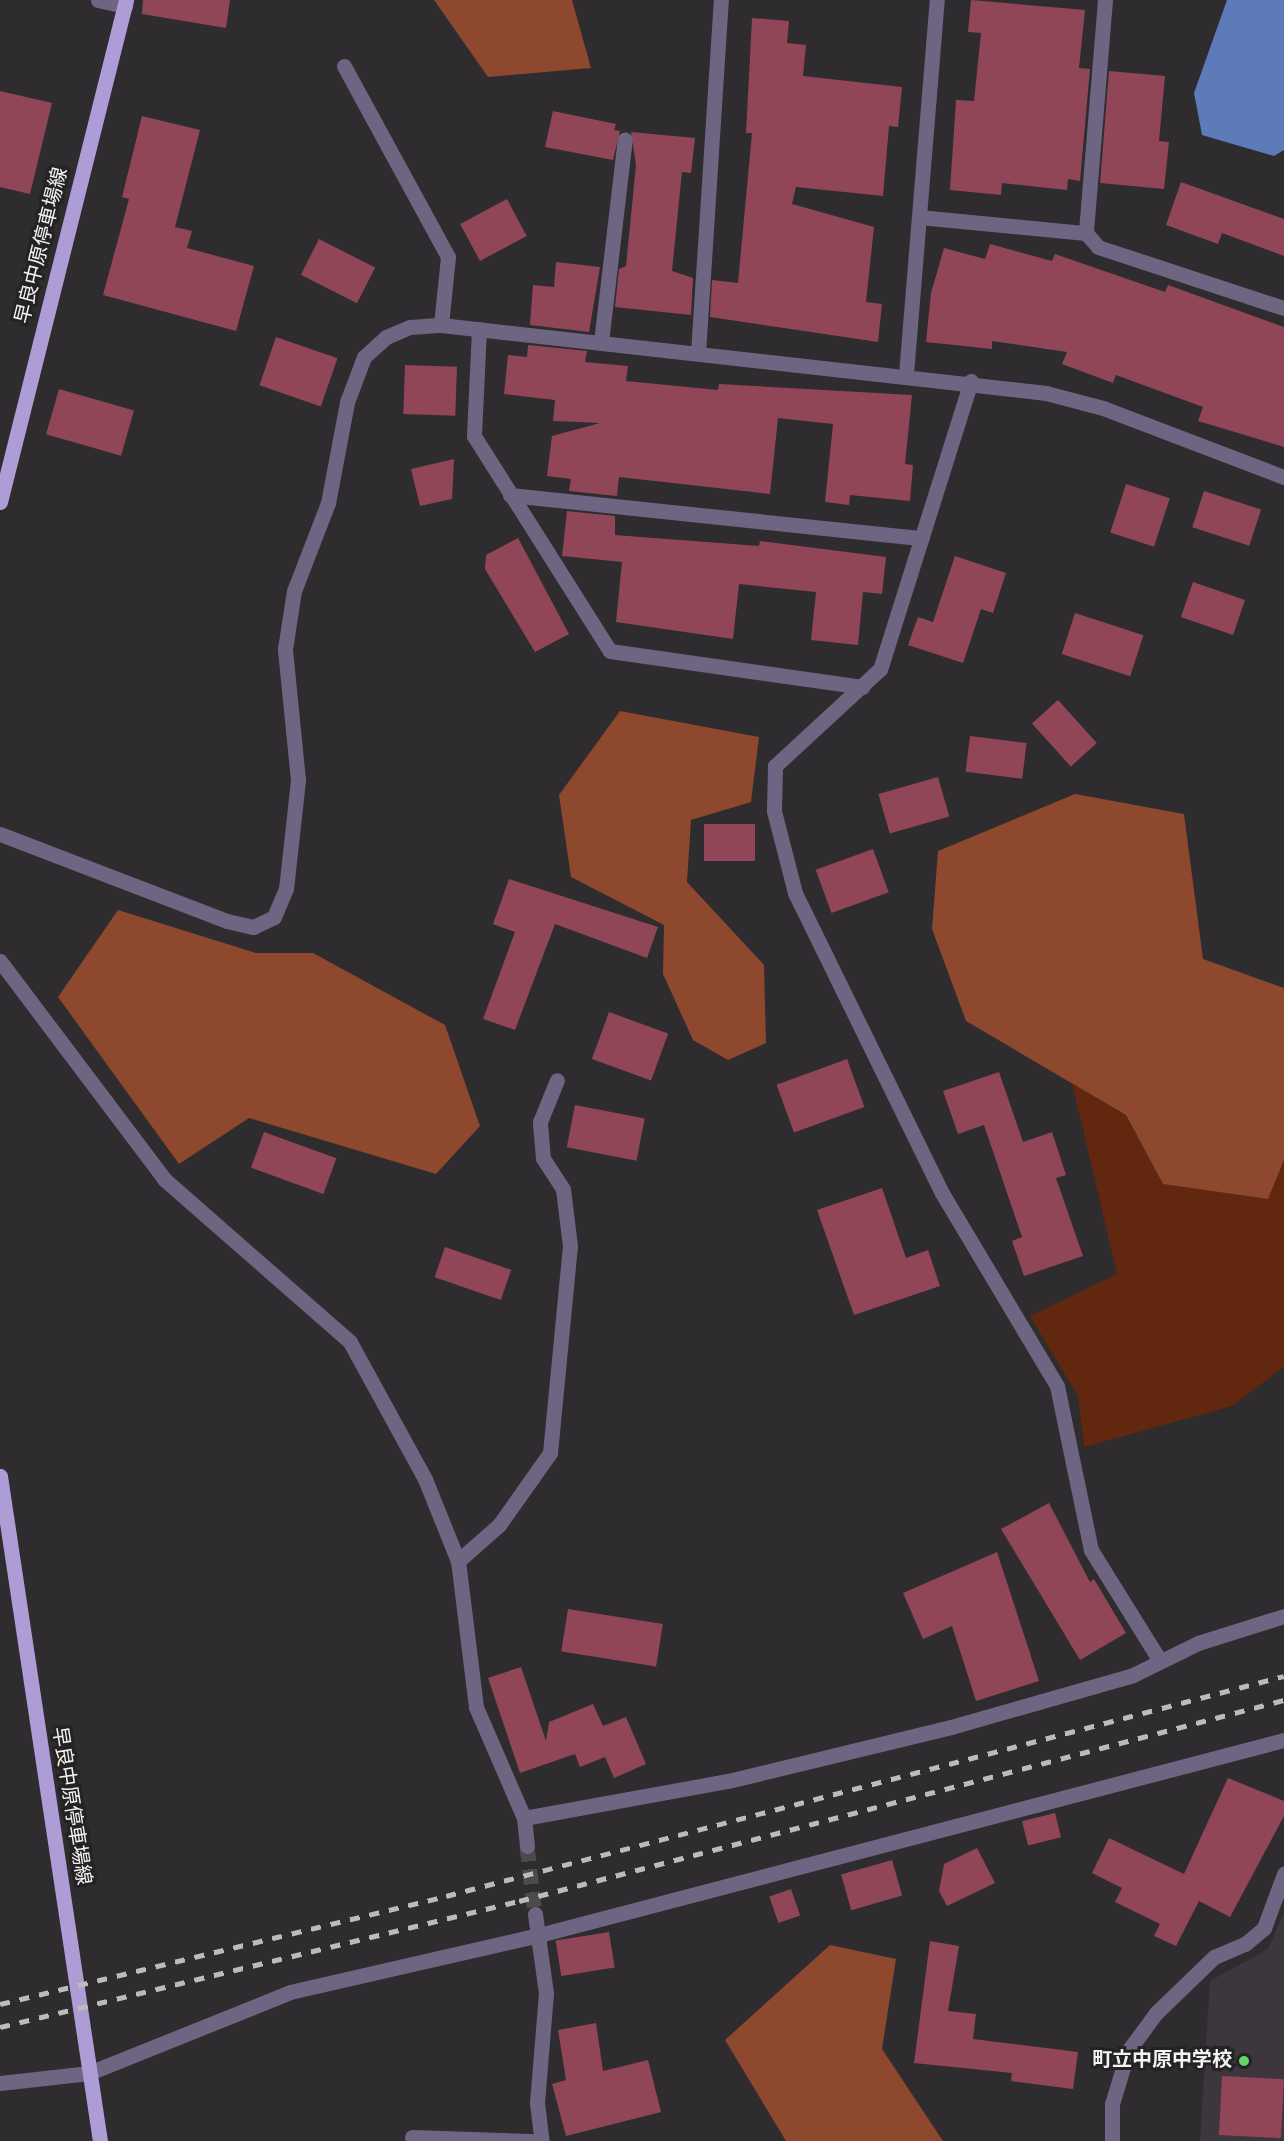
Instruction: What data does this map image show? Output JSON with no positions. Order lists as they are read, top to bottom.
{
  "streets": {
    "main road": ["早良中原停車場線"]
  },
  "places": ["町立中原中学校"]
}
